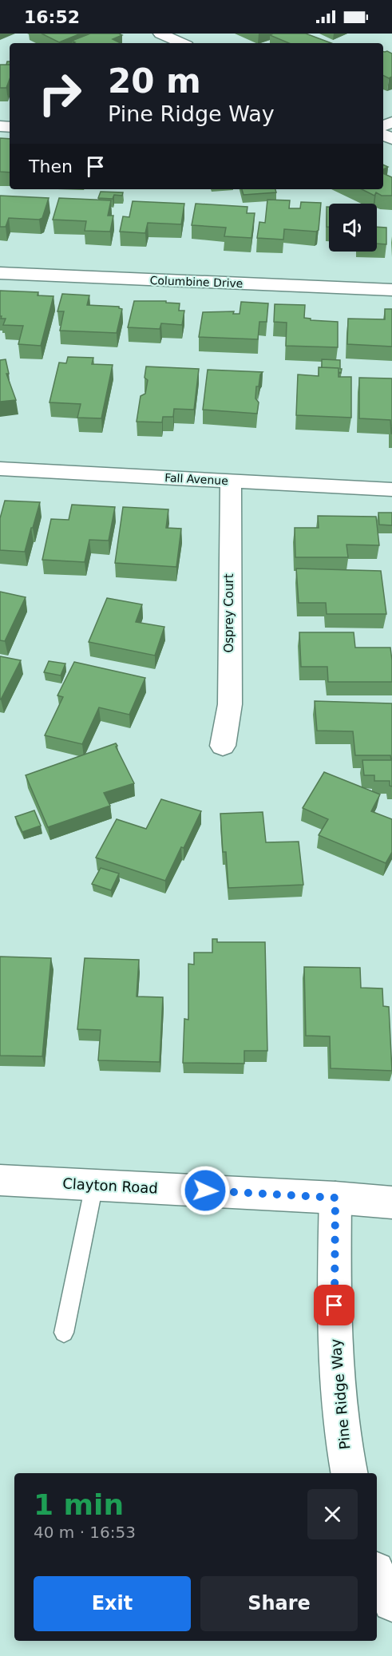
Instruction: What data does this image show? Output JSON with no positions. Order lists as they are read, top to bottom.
{
  "streets": {
    "street": [
      "Columbine Drive",
      "Fall Avenue",
      "Osprey Court",
      "Clayton Road",
      "Pine Ridge Way"
    ]
  },
  "crossings": [
    ["Fall Avenue", "Osprey Court"],
    ["Clayton Road", "Pine Ridge Way"]
  ],
  "page": {
    "status": "16:52",
    "turn": ["20 m", "Pine Ridge Way"],
    "then": "Then",
    "heading": ["1 min", "40 m · 16:53"],
    "buttons": ["Exit", "Share"]
  }
}
